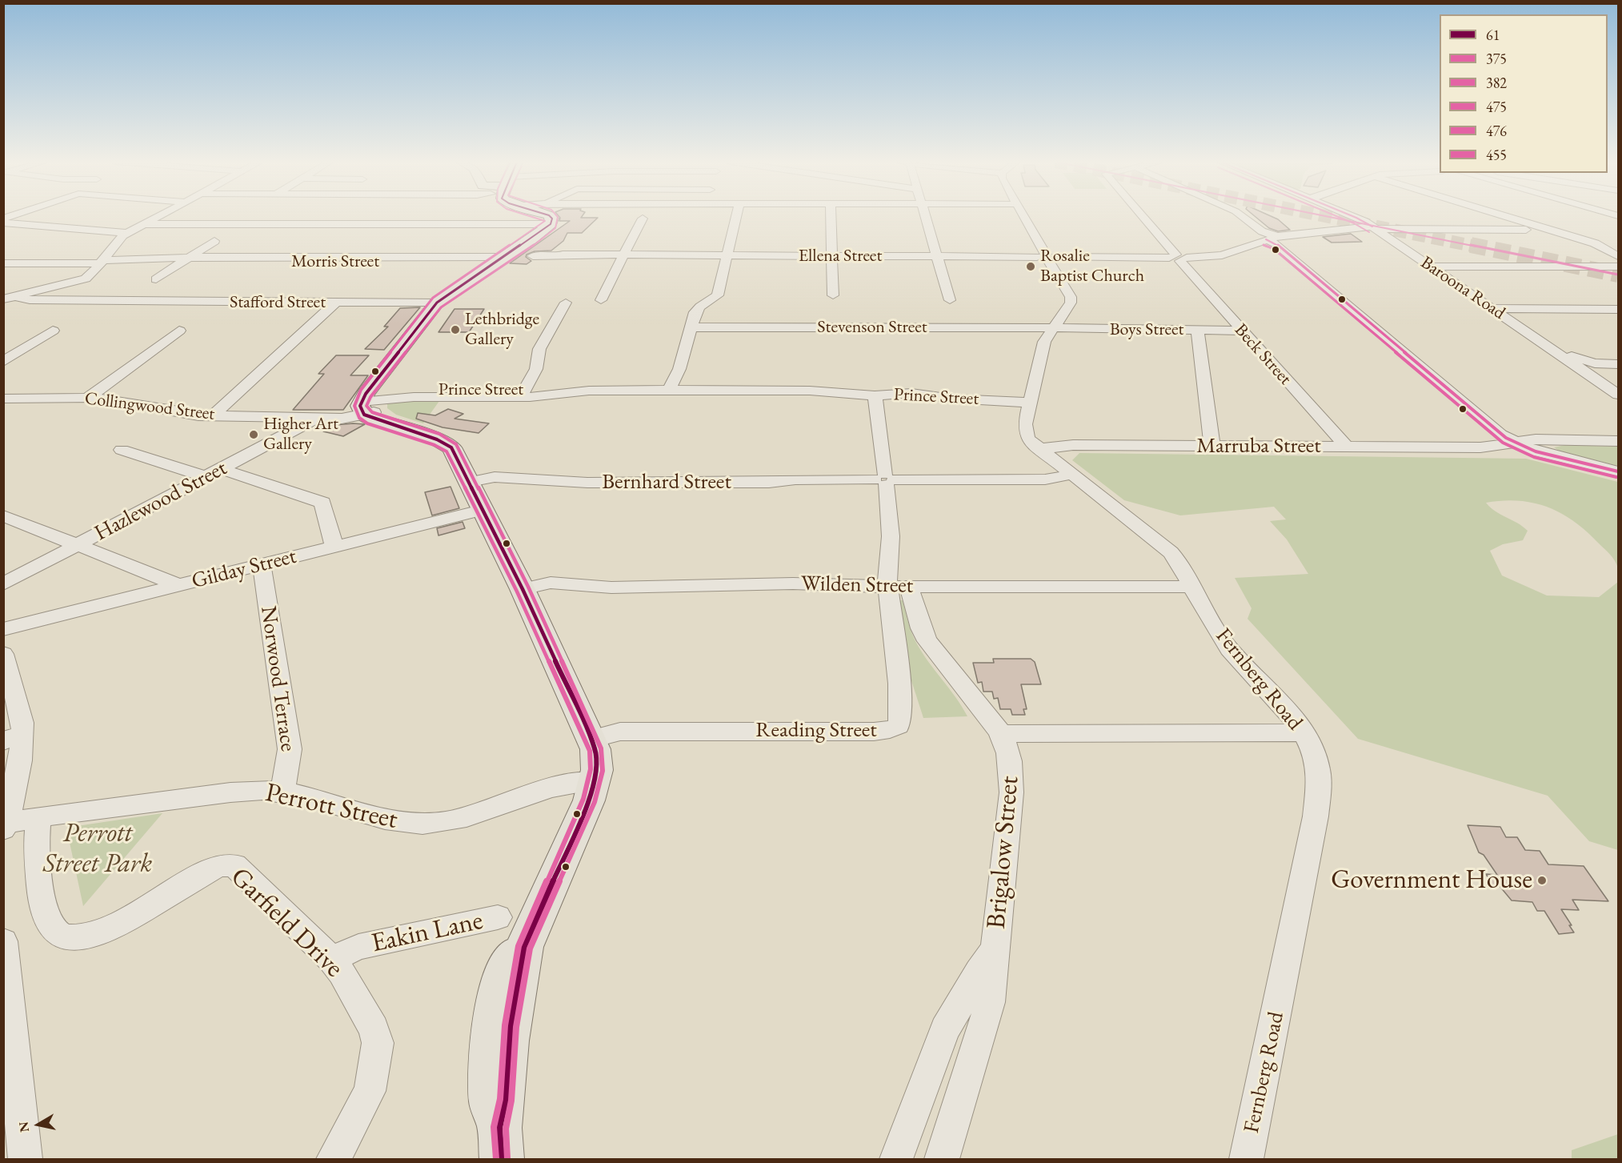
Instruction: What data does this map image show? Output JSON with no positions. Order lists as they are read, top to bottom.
{
  "streets": {
    "street": [
      "Ellena Street",
      "Morris Street",
      "Baroona Road",
      "Stafford Street",
      "Stevenson Street",
      "Boys Street",
      "Beck Street",
      "Prince Street",
      "Collingwood Street",
      "Marruba Street",
      "Bernhard Street",
      "Hazlewood Street",
      "Gilday Street",
      "Wilden Street",
      "Norwood Terrace",
      "Fernberg Road",
      "Reading Street",
      "Perrott Street",
      "Brigalow Street",
      "Garfield Drive",
      "Eakin Lane"
    ]
  },
  "crossings": [
    ["Ellena Street", "Morris Street"],
    ["Ellena Street", "Baroona Road"],
    ["Ellena Street", "Beck Street"],
    ["Ellena Street", "Fernberg Road"],
    ["Stevenson Street", "Boys Street"],
    ["Stevenson Street", "Fernberg Road"],
    ["Boys Street", "Beck Street"],
    ["Boys Street", "Fernberg Road"],
    ["Beck Street", "Marruba Street"],
    ["Prince Street", "Collingwood Street"],
    ["Prince Street", "Fernberg Road"],
    ["Collingwood Street", "Hazlewood Street"],
    ["Marruba Street", "Fernberg Road"],
    ["Bernhard Street", "Gilday Street"],
    ["Bernhard Street", "Fernberg Road"],
    ["Gilday Street", "Norwood Terrace"],
    ["Wilden Street", "Fernberg Road"],
    ["Wilden Street", "Reading Street"],
    ["Wilden Street", "Brigalow Street"],
    ["Norwood Terrace", "Perrott Street"],
    ["Reading Street", "Brigalow Street"],
    ["Perrott Street", "Garfield Drive"],
    ["Garfield Drive", "Eakin Lane"]
  ],
  "parks": ["Perrott Street Park"],
  "places": [
    "Rosalie Baptist Church",
    "Lethbridge Gallery",
    "Higher Art Gallery",
    "Government House"
  ],
  "lines": [
    "transit line 61",
    "transit line 375",
    "transit line 382",
    "transit line 475",
    "transit line 476",
    "transit line 455"
  ],
  "legend": [
    "61",
    "375",
    "382",
    "475",
    "476",
    "455"
  ],
  "north": "left"
}
